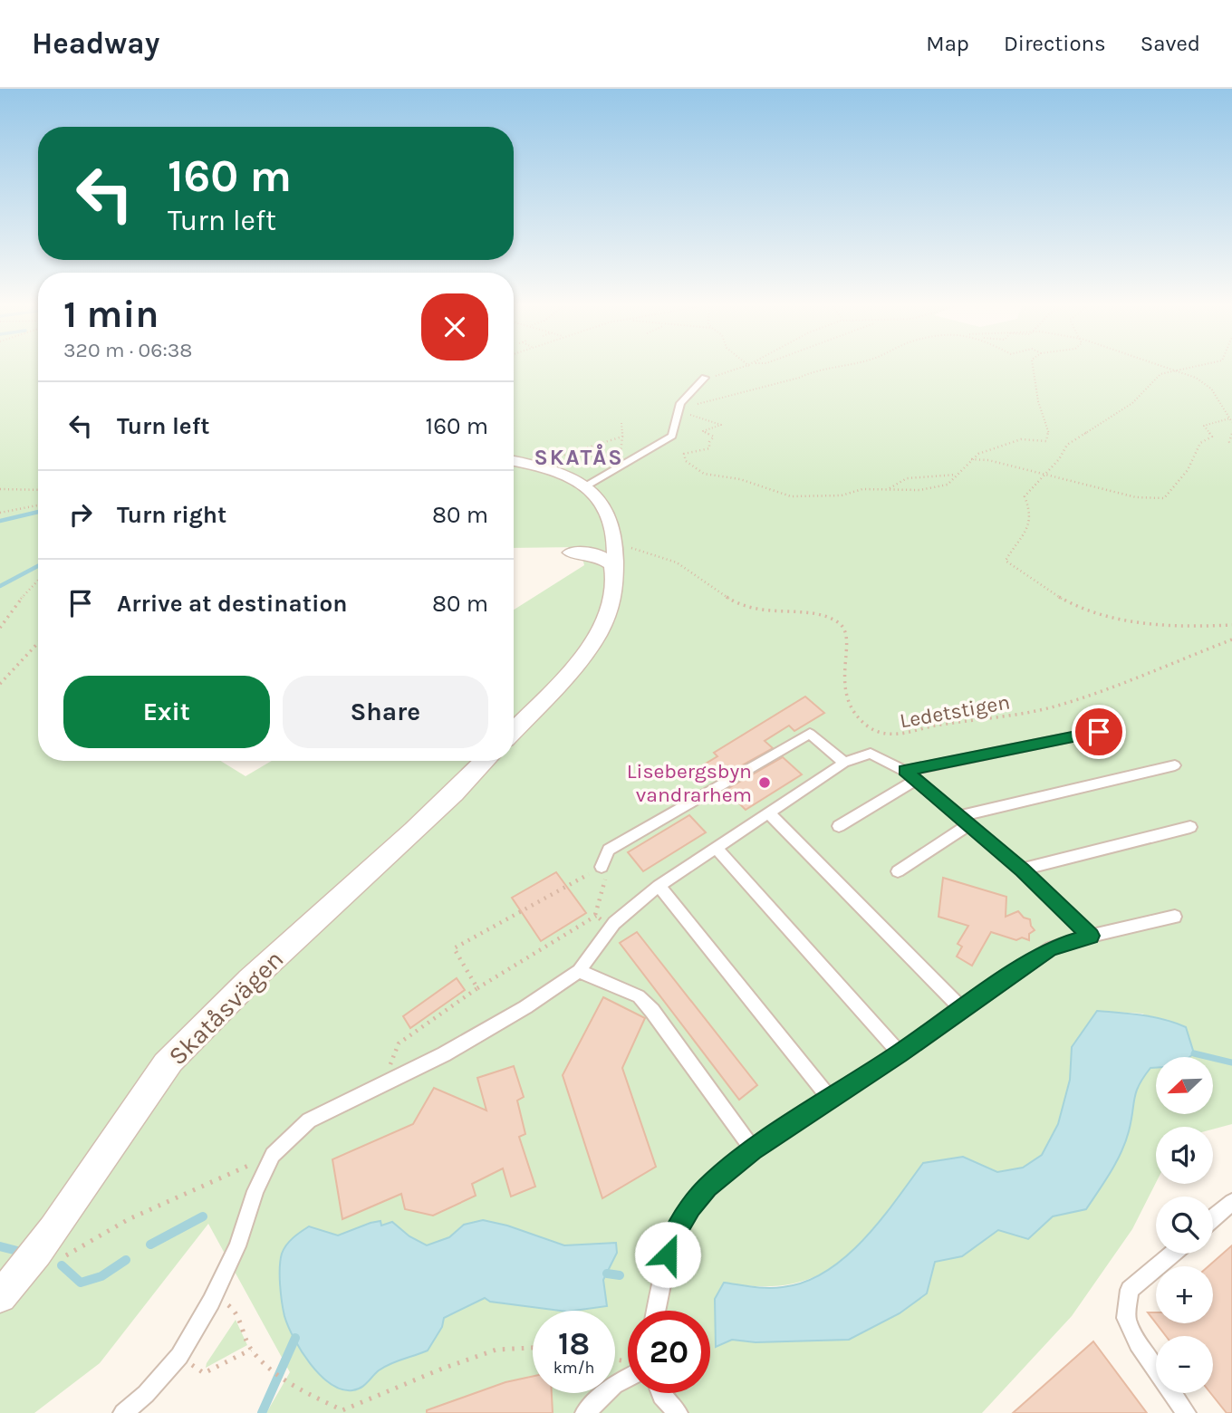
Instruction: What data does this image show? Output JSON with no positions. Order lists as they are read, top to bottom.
{
  "streets": {
    "street": ["Skatåsvägen"],
    "path": ["Ledetstigen"]
  },
  "districts": ["SKATÅS"],
  "places": ["Lisebergsbyn vandrarhem"],
  "north": "bottom left",
  "page": {
    "header": "Headway",
    "nav": ["Map", "Directions", "Saved"],
    "turn": ["160 m", "Turn left"],
    "heading": ["1 min", "320 m · 06:38"],
    "list": [
      {
        "name": "Turn left",
        "value": "160 m"
      },
      {
        "name": "Turn right",
        "value": "80 m"
      },
      {
        "name": "Arrive at destination",
        "value": "80 m"
      }
    ],
    "buttons": ["Exit", "Share"],
    "map_buttons": ["+", "−"],
    "speed": "18 km/h",
    "limit": "20"
  }
}
